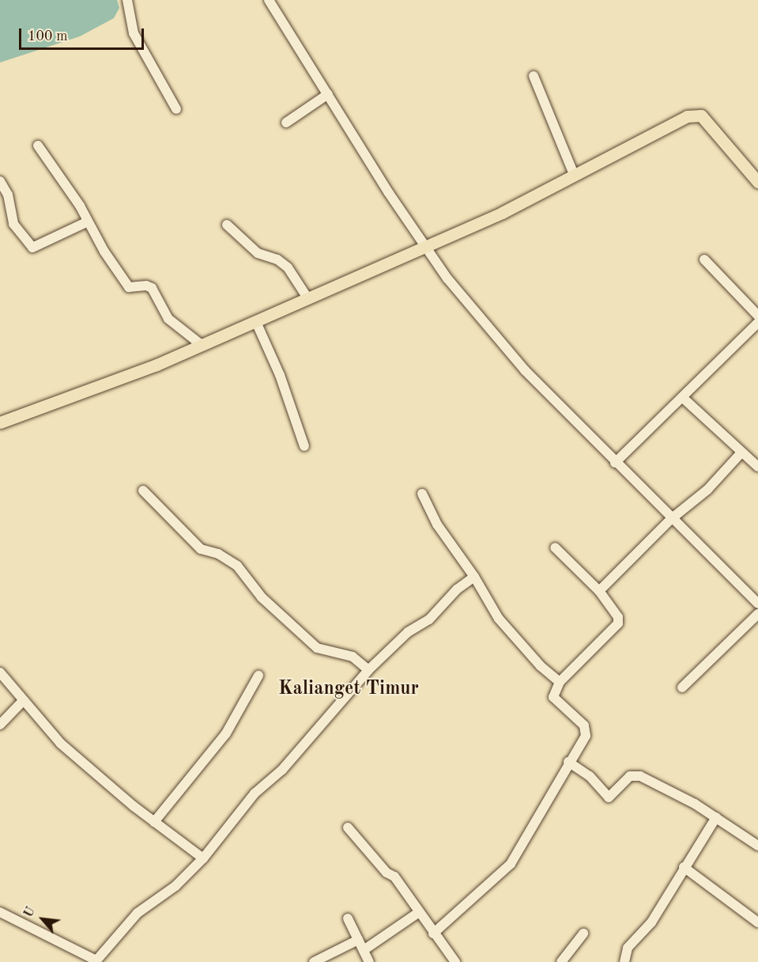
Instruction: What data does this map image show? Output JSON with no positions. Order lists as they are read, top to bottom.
{
  "districts": ["Kalianget Timur"],
  "scale_bar": "100 m",
  "north": "top left"
}
